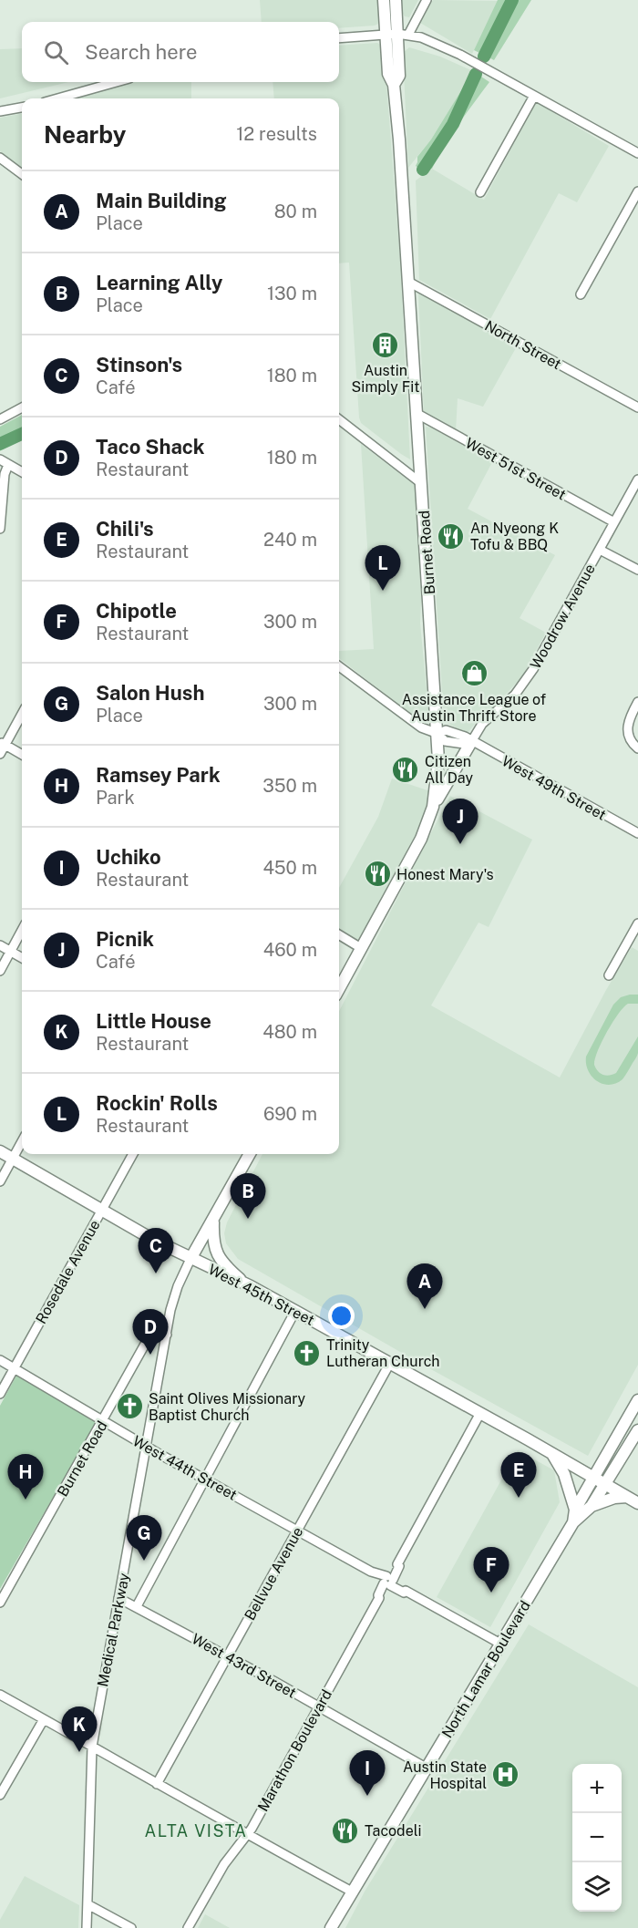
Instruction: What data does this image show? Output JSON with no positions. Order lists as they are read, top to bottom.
{
  "streets": {
    "main road": ["Burnet Road", "West 45th Street", "North Lamar Boulevard"],
    "street": [
      "North Street",
      "West 51st Street",
      "Woodrow Avenue",
      "West 49th Street",
      "Rosedale Avenue",
      "West 44th Street",
      "Bellvue Avenue",
      "Medical Parkway",
      "West 43rd Street",
      "Marathon Boulevard"
    ]
  },
  "crossings": [
    ["North Street", "Burnet Road"],
    ["West 51st Street", "Burnet Road"],
    ["West 51st Street", "Woodrow Avenue"],
    ["Burnet Road", "West 49th Street"],
    ["Burnet Road", "West 44th Street"],
    ["Burnet Road", "Medical Parkway"],
    ["Woodrow Avenue", "West 49th Street"],
    ["Rosedale Avenue", "West 45th Street"],
    ["Rosedale Avenue", "West 44th Street"],
    ["West 45th Street", "Bellvue Avenue"],
    ["West 45th Street", "North Lamar Boulevard"],
    ["West 45th Street", "Marathon Boulevard"],
    ["West 44th Street", "Bellvue Avenue"],
    ["West 44th Street", "Medical Parkway"],
    ["West 44th Street", "North Lamar Boulevard"],
    ["West 44th Street", "Marathon Boulevard"],
    ["Bellvue Avenue", "West 43rd Street"],
    ["Medical Parkway", "West 43rd Street"],
    ["West 43rd Street", "North Lamar Boulevard"],
    ["West 43rd Street", "Marathon Boulevard"]
  ],
  "districts": ["ALTA VISTA"],
  "places": {
    "building": ["Austin Simply Fit"],
    "restaurant": [
      "An Nyeong K Tofu & BBQ",
      "Citizen All Day",
      "Honest Mary's",
      "Tacodeli"
    ],
    "shop": ["Assistance League of Austin Thrift Store"],
    "church": ["Trinity Lutheran Church", "Saint Olives Missionary Baptist Church"],
    "hospital": ["Austin State Hospital"]
  },
  "page": {
    "search": "Search here",
    "heading": ["Nearby", "12 results"],
    "list": [
      {
        "mark": "A",
        "name": "Main Building",
        "note": "Place",
        "value": "80 m"
      },
      {
        "mark": "B",
        "name": "Learning Ally",
        "note": "Place",
        "value": "130 m"
      },
      {
        "mark": "C",
        "name": "Stinson's",
        "note": "Café",
        "value": "180 m"
      },
      {
        "mark": "D",
        "name": "Taco Shack",
        "note": "Restaurant",
        "value": "180 m"
      },
      {
        "mark": "E",
        "name": "Chili's",
        "note": "Restaurant",
        "value": "240 m"
      },
      {
        "mark": "F",
        "name": "Chipotle",
        "note": "Restaurant",
        "value": "300 m"
      },
      {
        "mark": "G",
        "name": "Salon Hush",
        "note": "Place",
        "value": "300 m"
      },
      {
        "mark": "H",
        "name": "Ramsey Park",
        "note": "Park",
        "value": "350 m"
      },
      {
        "mark": "I",
        "name": "Uchiko",
        "note": "Restaurant",
        "value": "450 m"
      },
      {
        "mark": "J",
        "name": "Picnik",
        "note": "Café",
        "value": "460 m"
      },
      {
        "mark": "K",
        "name": "Little House",
        "note": "Restaurant",
        "value": "480 m"
      },
      {
        "mark": "L",
        "name": "Rockin' Rolls",
        "note": "Restaurant",
        "value": "690 m"
      }
    ],
    "pins": [
      "L",
      "J",
      "B",
      "C",
      "A",
      "D",
      "E",
      "H",
      "G",
      "F",
      "K",
      "I"
    ],
    "map_buttons": ["+", "−"]
  }
}
